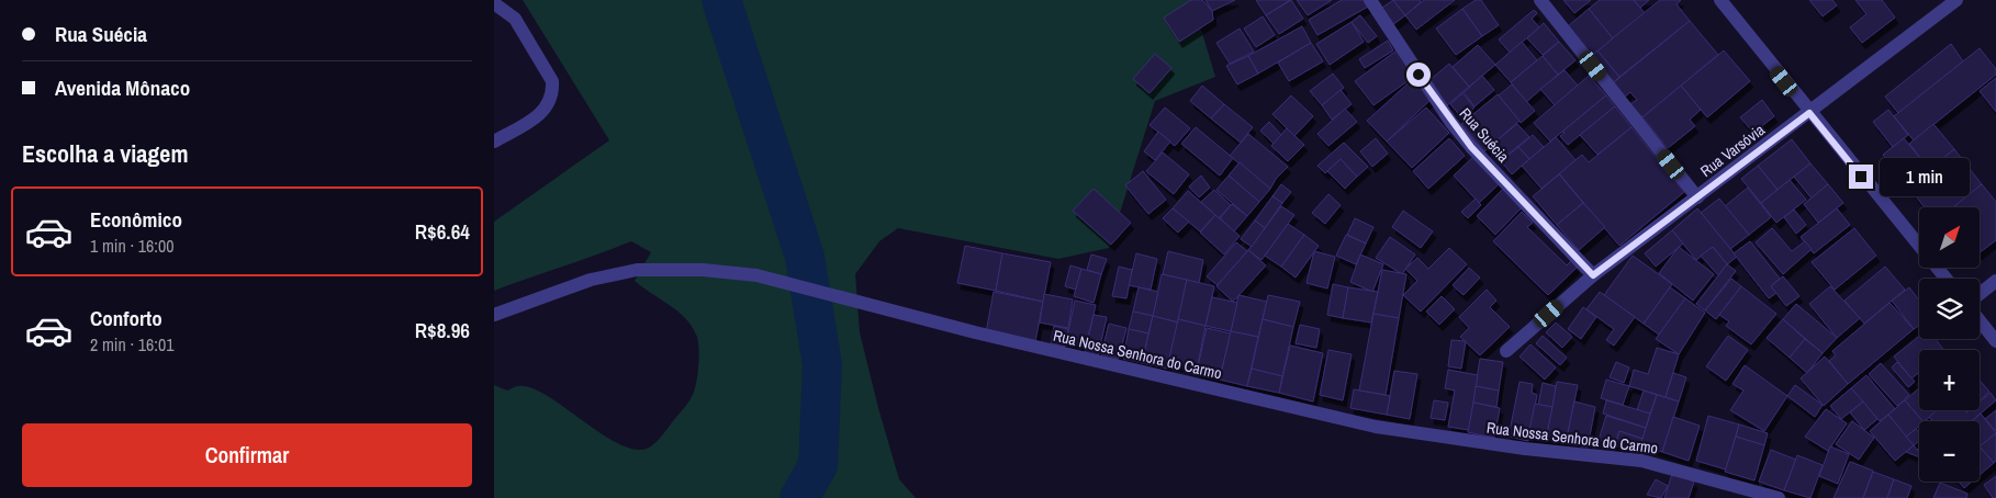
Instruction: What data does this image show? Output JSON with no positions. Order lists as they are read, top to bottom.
{
  "streets": {
    "street": ["Rua Suécia", "Rua Varsóvia", "Rua Nossa Senhora do Carmo"]
  },
  "crossings": [
    ["Rua Suécia", "Rua Varsóvia"]
  ],
  "north": "top right",
  "page": {
    "banner": ["Rua Suécia", "Avenida Mônaco"],
    "heading": "Escolha a viagem",
    "bubble": "1 min",
    "list": [
      {
        "name": "Econômico",
        "note": "1 min · 16:00",
        "value": "R$6.64"
      },
      {
        "name": "Conforto",
        "note": "2 min · 16:01",
        "value": "R$8.96"
      }
    ],
    "map_buttons": ["+", "−"],
    "buttons": "Confirmar"
  }
}
